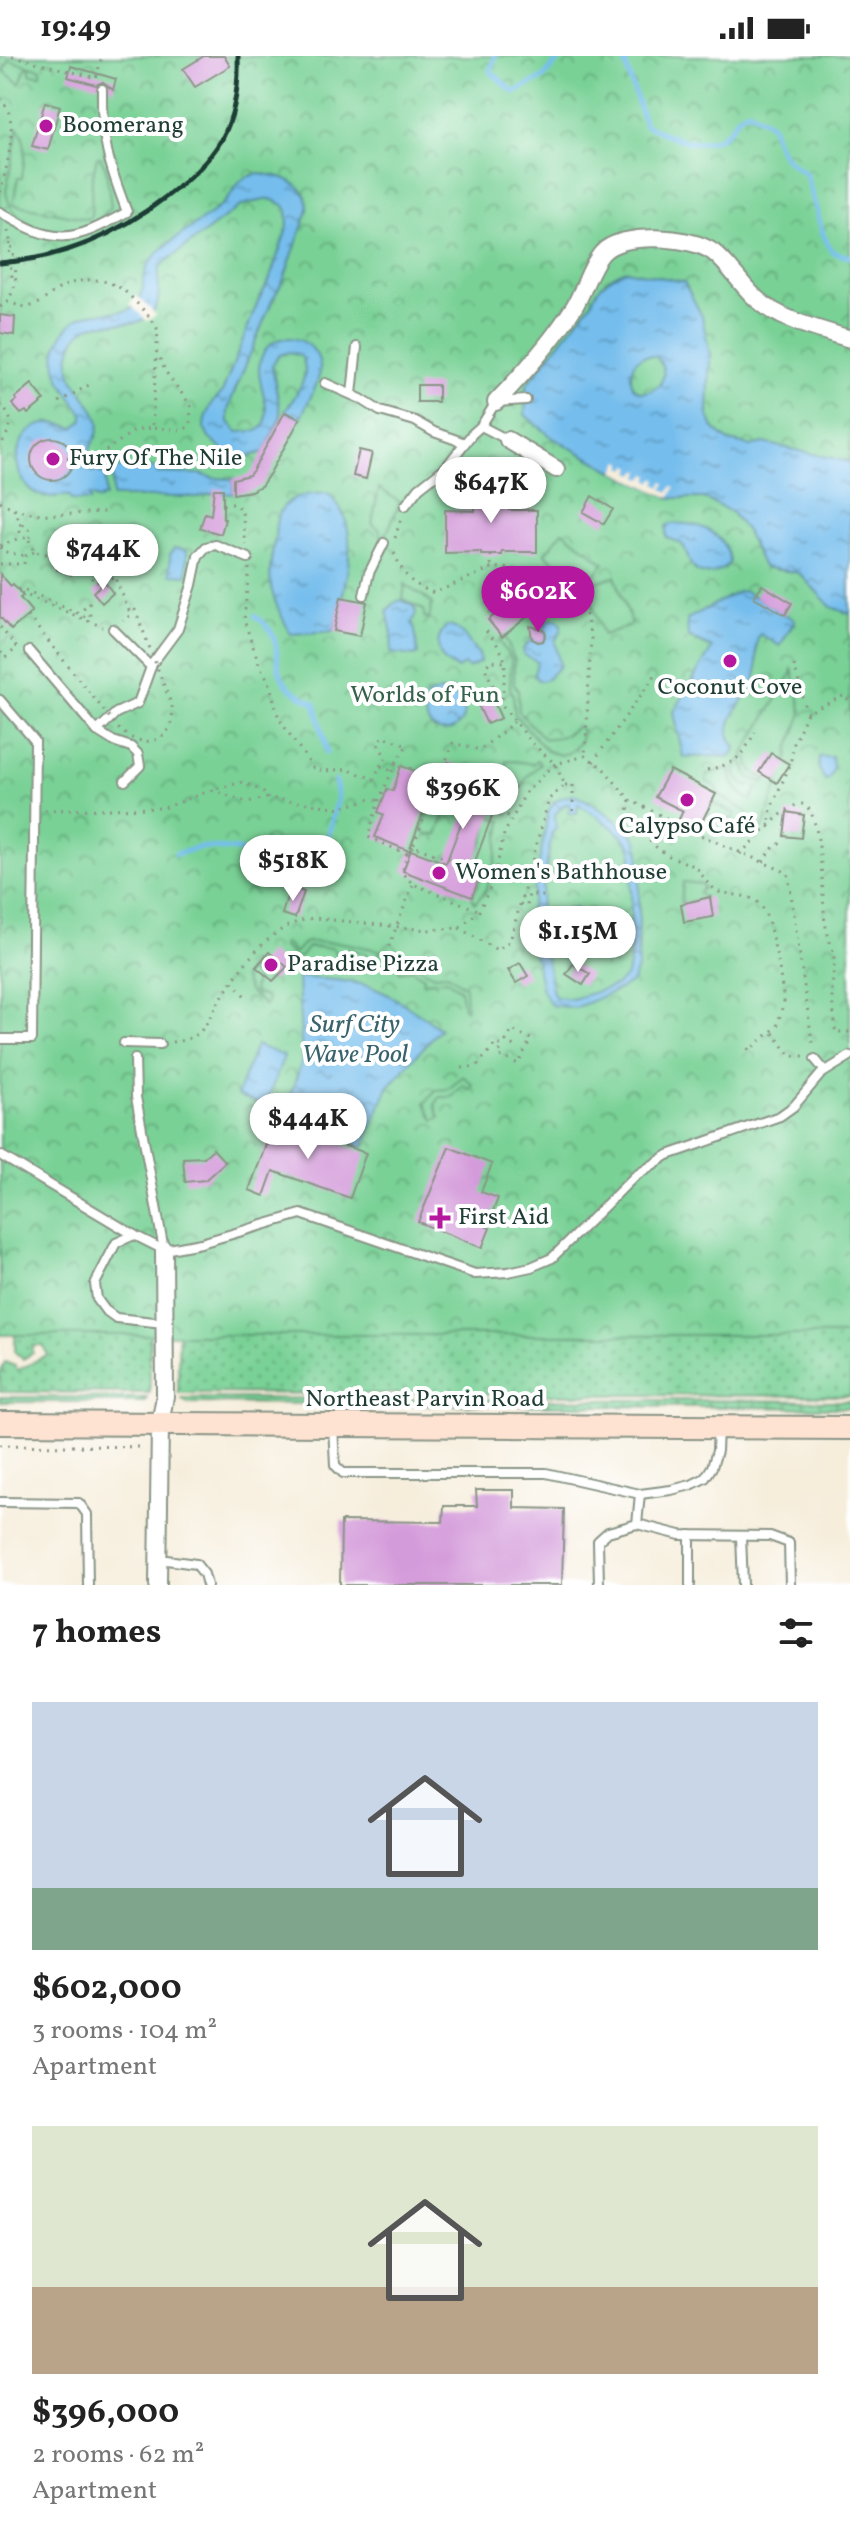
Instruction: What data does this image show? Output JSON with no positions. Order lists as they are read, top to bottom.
{
  "streets": {
    "street": ["Northeast Parvin Road"]
  },
  "water": ["Surf City Wave Pool"],
  "parks": ["Worlds of Fun"],
  "places": {
    "other": [
      "Boomerang",
      "Fury Of The Nile",
      "Coconut Cove",
      "Calypso Café",
      "Women's Bathhouse",
      "Paradise Pizza"
    ],
    "health": ["First Aid"]
  },
  "page": {
    "status": "19:49",
    "price": [
      "$647K",
      "$744K",
      "$602K",
      "$396K",
      "$518K",
      "$1.15M",
      "$444K"
    ],
    "heading": "7 homes",
    "list": [
      {
        "name": "$602,000",
        "note": "3 rooms · 104 m² · Apartment"
      },
      {
        "name": "$396,000",
        "note": "2 rooms · 62 m² · Apartment"
      }
    ]
  }
}
